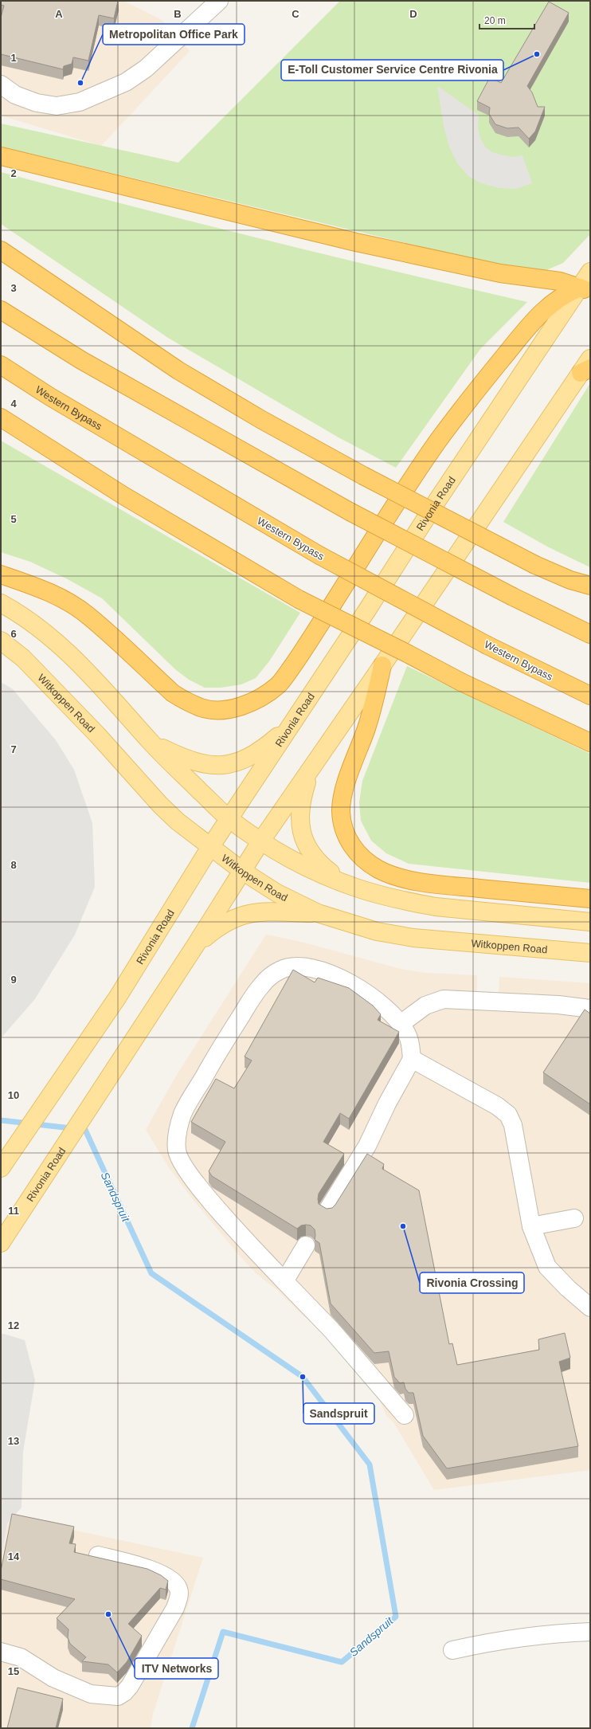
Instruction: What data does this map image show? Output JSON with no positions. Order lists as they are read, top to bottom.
{
  "streets": {
    "highway": ["Western Bypass"],
    "main road": ["Rivonia Road", "Witkoppen Road"]
  },
  "crossings": [
    ["Rivonia Road", "Witkoppen Road"]
  ],
  "water": ["Sandspruit"],
  "places": [
    "E-Toll Customer Service Centre Rivonia",
    "Metropolitan Office Park",
    "Rivonia Crossing",
    "Sandspruit",
    "ITV Networks"
  ],
  "scale_bar": "20 m",
  "grid": {
    "columns": [
      "A",
      "B",
      "C",
      "D"
    ],
    "rows": [
      "1",
      "2",
      "3",
      "4",
      "5",
      "6",
      "7",
      "8",
      "9",
      "10",
      "11",
      "12",
      "13",
      "14",
      "15"
    ]
  }
}
